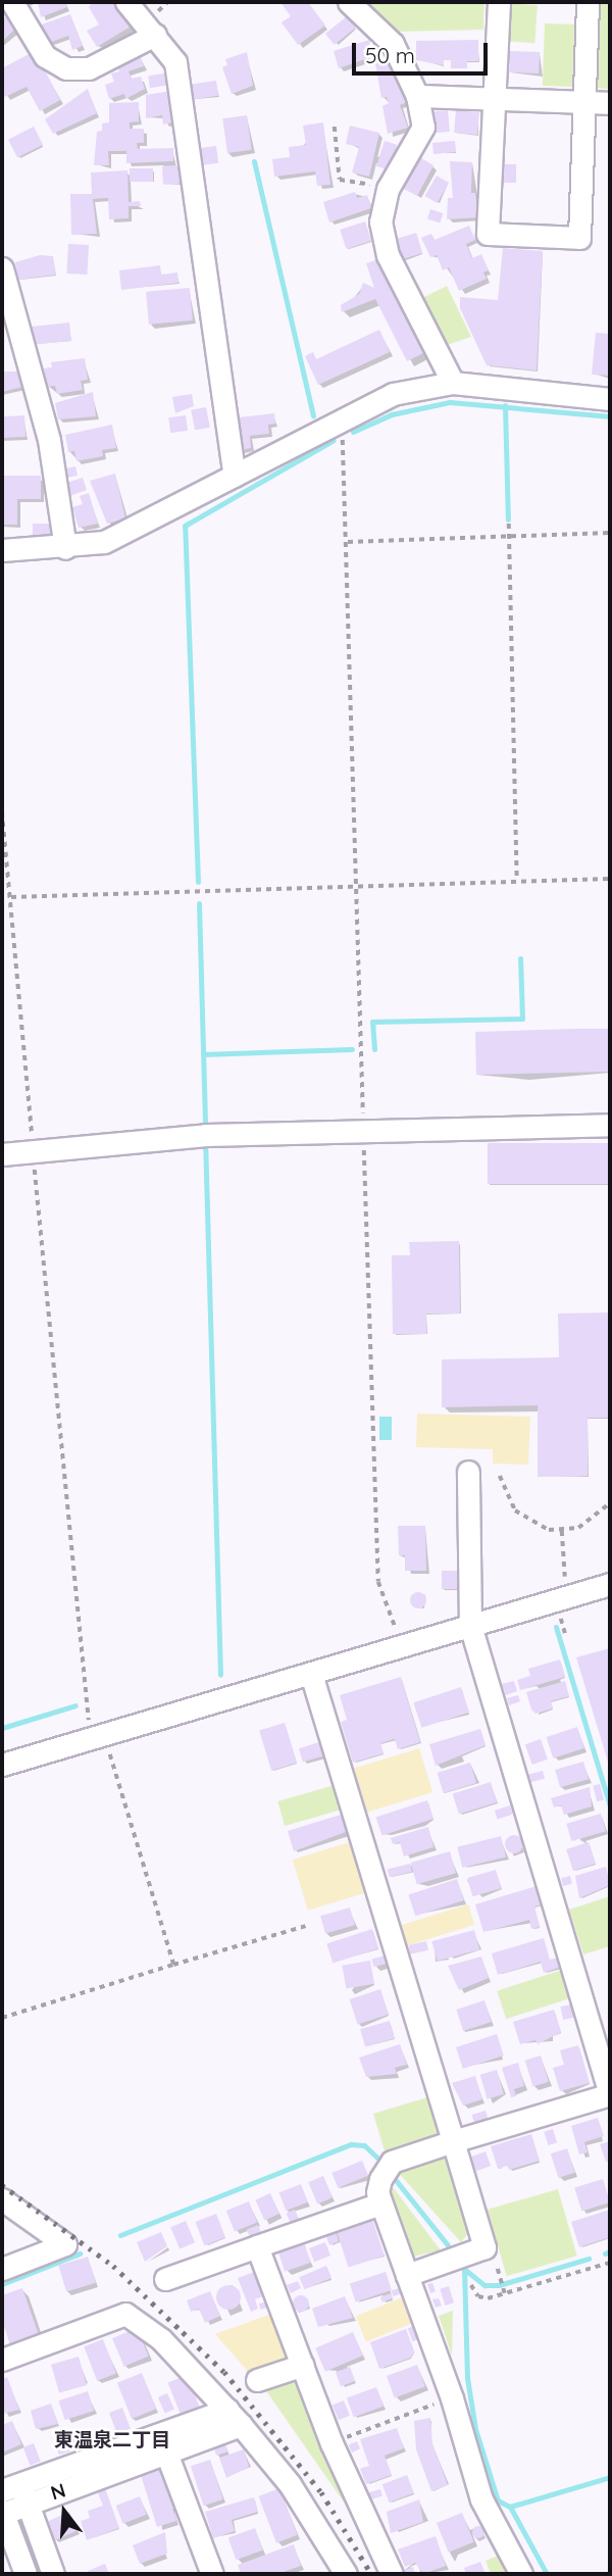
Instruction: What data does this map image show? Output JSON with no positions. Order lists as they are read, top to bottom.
{
  "districts": ["東温泉二丁目"],
  "scale_bar": "50 m",
  "north": "top"
}
